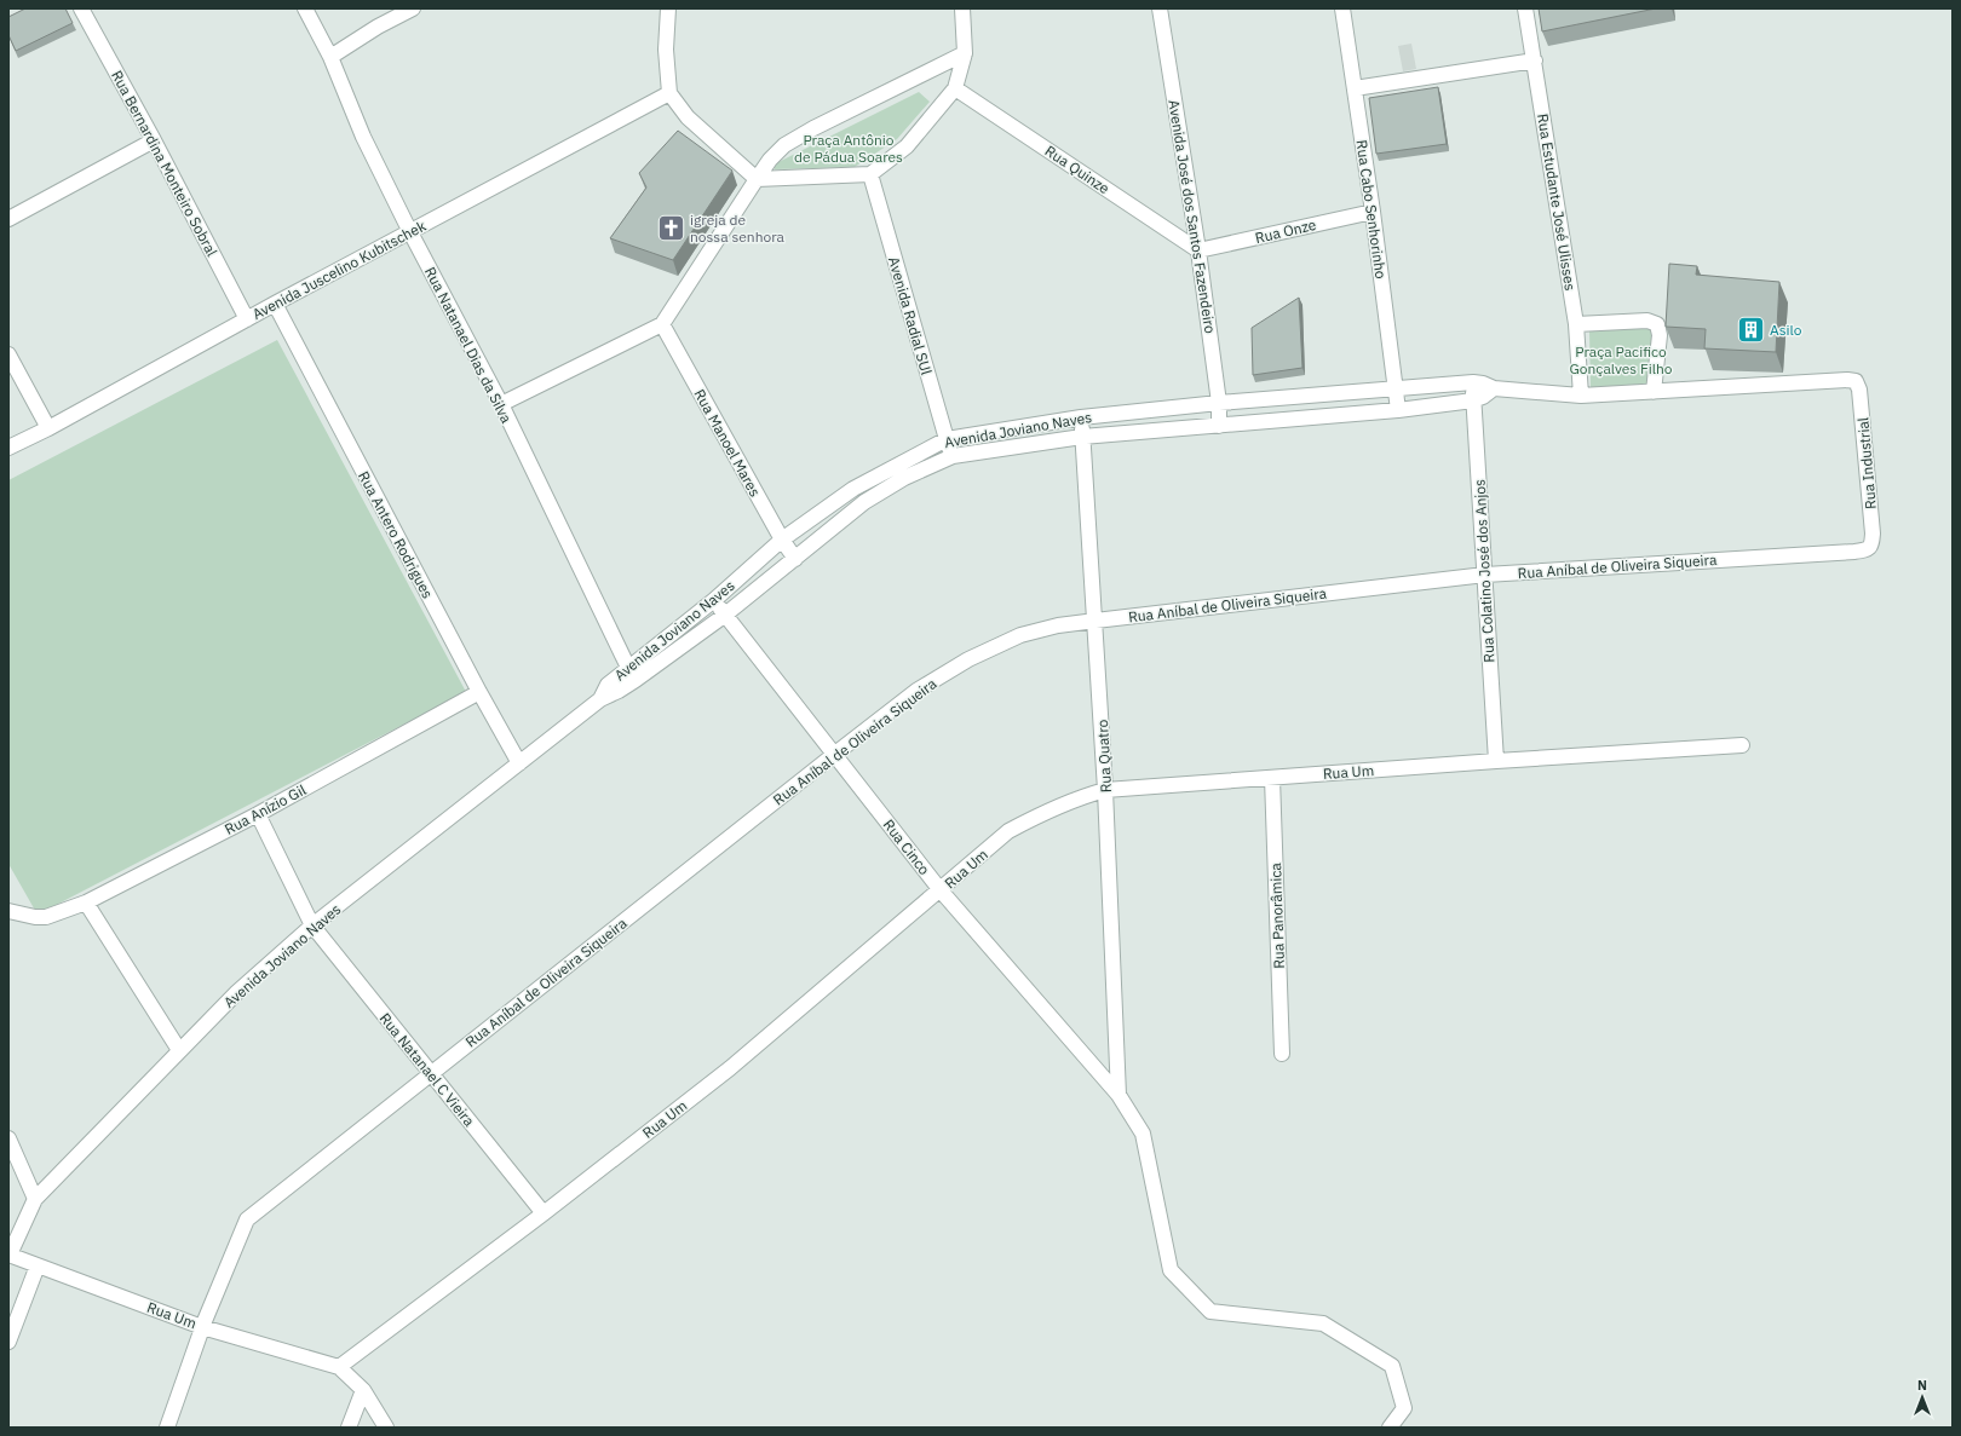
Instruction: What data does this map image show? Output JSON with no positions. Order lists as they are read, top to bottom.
{
  "streets": {
    "street": [
      "Rua Bernardina Monteiro Sobral",
      "Rua Quinze",
      "Rua Estudante José Ulisses",
      "Rua Cabo Senhorinho",
      "Avenida José dos Santos Fazendeiro",
      "Rua Onze",
      "Avenida Juscelino Kubitschek",
      "Avenida Radial SUl",
      "Rua Natanael Dias da Silva",
      "Avenida Joviano Naves",
      "Rua Manoel Mares",
      "Rua Industrial",
      "Rua Antero Rodrigues",
      "Rua Aníbal de Oliveira Siqueira",
      "Rua Colatino José dos Anjos",
      "Rua Quatro",
      "Rua Um",
      "Rua Anízio Gil",
      "Rua Cinco",
      "Rua Panorâmica",
      "Rua Natanael C Vieira"
    ]
  },
  "crossings": [
    ["Rua Bernardina Monteiro Sobral", "Avenida Juscelino Kubitschek"],
    ["Rua Quinze", "Avenida José dos Santos Fazendeiro"],
    ["Rua Quinze", "Rua Onze"],
    ["Rua Estudante José Ulisses", "Avenida Joviano Naves"],
    ["Rua Cabo Senhorinho", "Rua Onze"],
    ["Rua Cabo Senhorinho", "Avenida Joviano Naves"],
    ["Avenida José dos Santos Fazendeiro", "Rua Onze"],
    ["Avenida José dos Santos Fazendeiro", "Avenida Joviano Naves"],
    ["Avenida Juscelino Kubitschek", "Rua Natanael Dias da Silva"],
    ["Avenida Juscelino Kubitschek", "Rua Antero Rodrigues"],
    ["Avenida Radial SUl", "Avenida Joviano Naves"],
    ["Rua Natanael Dias da Silva", "Avenida Joviano Naves"],
    ["Avenida Joviano Naves", "Rua Manoel Mares"],
    ["Avenida Joviano Naves", "Rua Industrial"],
    ["Avenida Joviano Naves", "Rua Antero Rodrigues"],
    ["Avenida Joviano Naves", "Rua Colatino José dos Anjos"],
    ["Avenida Joviano Naves", "Rua Quatro"],
    ["Avenida Joviano Naves", "Rua Um"],
    ["Avenida Joviano Naves", "Rua Cinco"],
    ["Avenida Joviano Naves", "Rua Natanael C Vieira"],
    ["Rua Industrial", "Rua Aníbal de Oliveira Siqueira"],
    ["Rua Antero Rodrigues", "Rua Anízio Gil"],
    ["Rua Aníbal de Oliveira Siqueira", "Rua Colatino José dos Anjos"],
    ["Rua Aníbal de Oliveira Siqueira", "Rua Quatro"],
    ["Rua Aníbal de Oliveira Siqueira", "Rua Um"],
    ["Rua Aníbal de Oliveira Siqueira", "Rua Cinco"],
    ["Rua Aníbal de Oliveira Siqueira", "Rua Natanael C Vieira"],
    ["Rua Colatino José dos Anjos", "Rua Um"],
    ["Rua Quatro", "Rua Um"],
    ["Rua Quatro", "Rua Cinco"],
    ["Rua Um", "Rua Cinco"],
    ["Rua Um", "Rua Panorâmica"],
    ["Rua Um", "Rua Natanael C Vieira"],
    ["Rua Anízio Gil", "Rua Natanael C Vieira"]
  ],
  "parks": ["Praça Antônio de Pádua Soares", "Praça Pacifico Gonçalves Filho"],
  "places": {
    "church": ["igreja de nossa senhora"],
    "building": ["Asilo"]
  },
  "north": "top"
}
